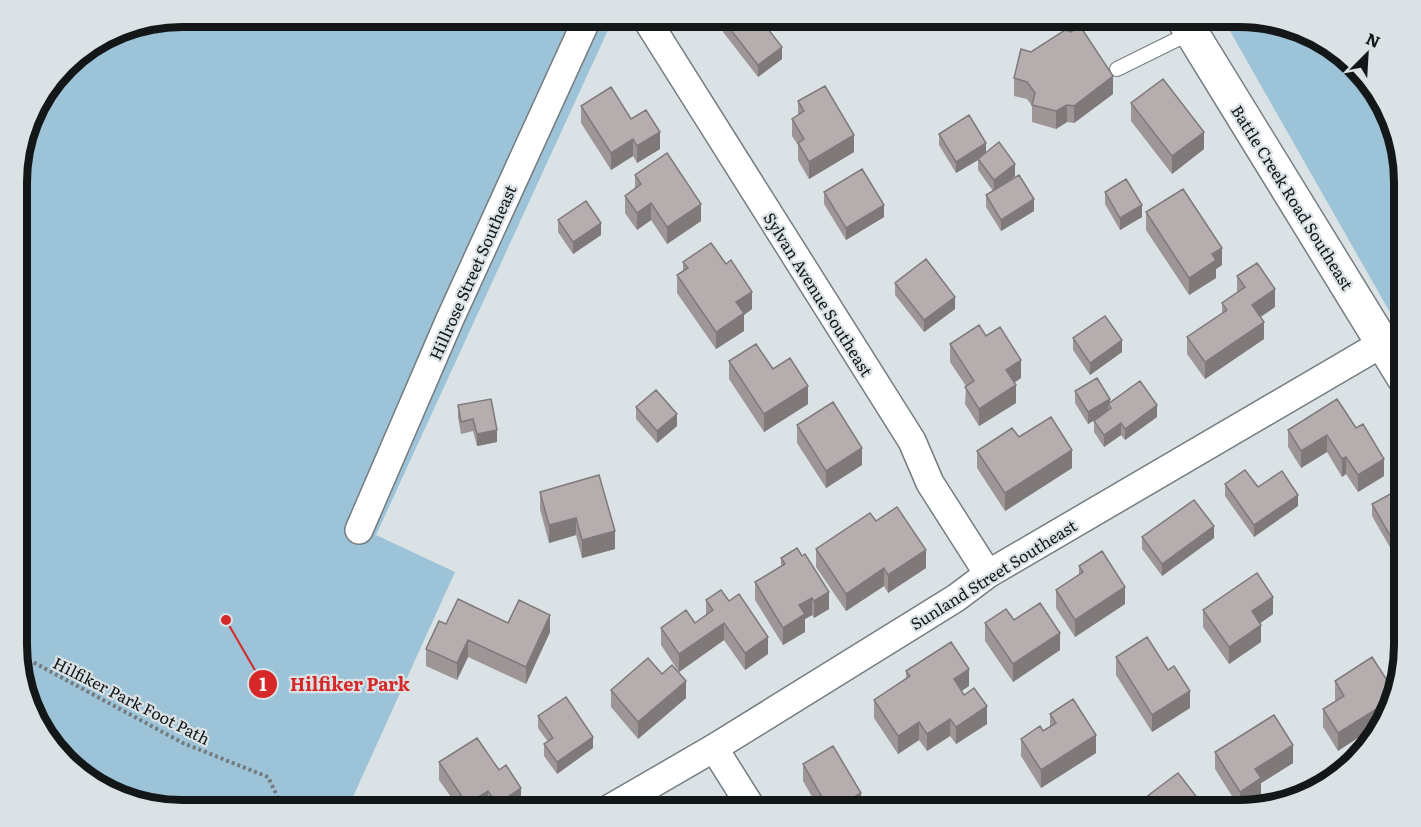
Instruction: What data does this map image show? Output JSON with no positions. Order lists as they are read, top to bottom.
{
  "streets": {
    "main road": ["Battle Creek Road Southeast"],
    "street": ["Hillrose Street Southeast", "Sylvan Avenue Southeast", "Sunland Street Southeast"],
    "path": ["Hilfiker Park Foot Path"]
  },
  "crossings": [
    ["Battle Creek Road Southeast", "Sunland Street Southeast"],
    ["Sylvan Avenue Southeast", "Sunland Street Southeast"]
  ],
  "places": ["Hilfiker Park"],
  "north": "top right"
}
